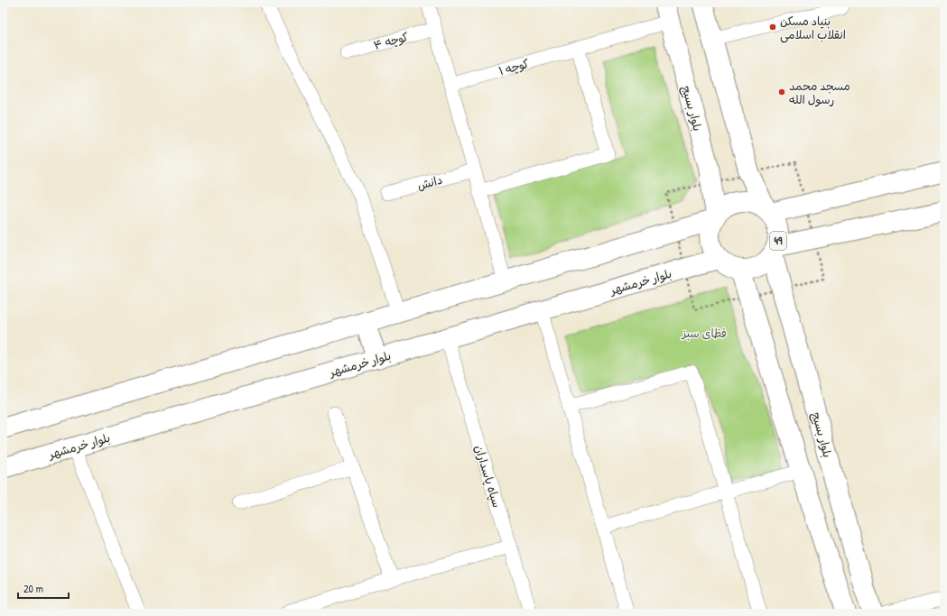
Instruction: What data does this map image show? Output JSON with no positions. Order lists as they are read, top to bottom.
{
  "streets": {
    "main road": ["بلوار بسیج", "49", "بلوار خرمشهر"],
    "street": [
      "کوچه ۴",
      "کوچه ۱",
      "دانش",
      "سپاه پاسداران"
    ]
  },
  "crossings": [
    ["کوچه ۱", "بلوار بسیج"],
    ["بلوار بسیج", "49"],
    ["بلوار بسیج", "بلوار خرمشهر"],
    ["49", "بلوار خرمشهر"],
    ["بلوار خرمشهر", "سپاه پاسداران"]
  ],
  "parks": ["فظای سبز"],
  "places": ["بنیاد مسکن انقلاب اسلامی", "مسجد محمد رسول الله"],
  "scale_bar": "20 m"
}
